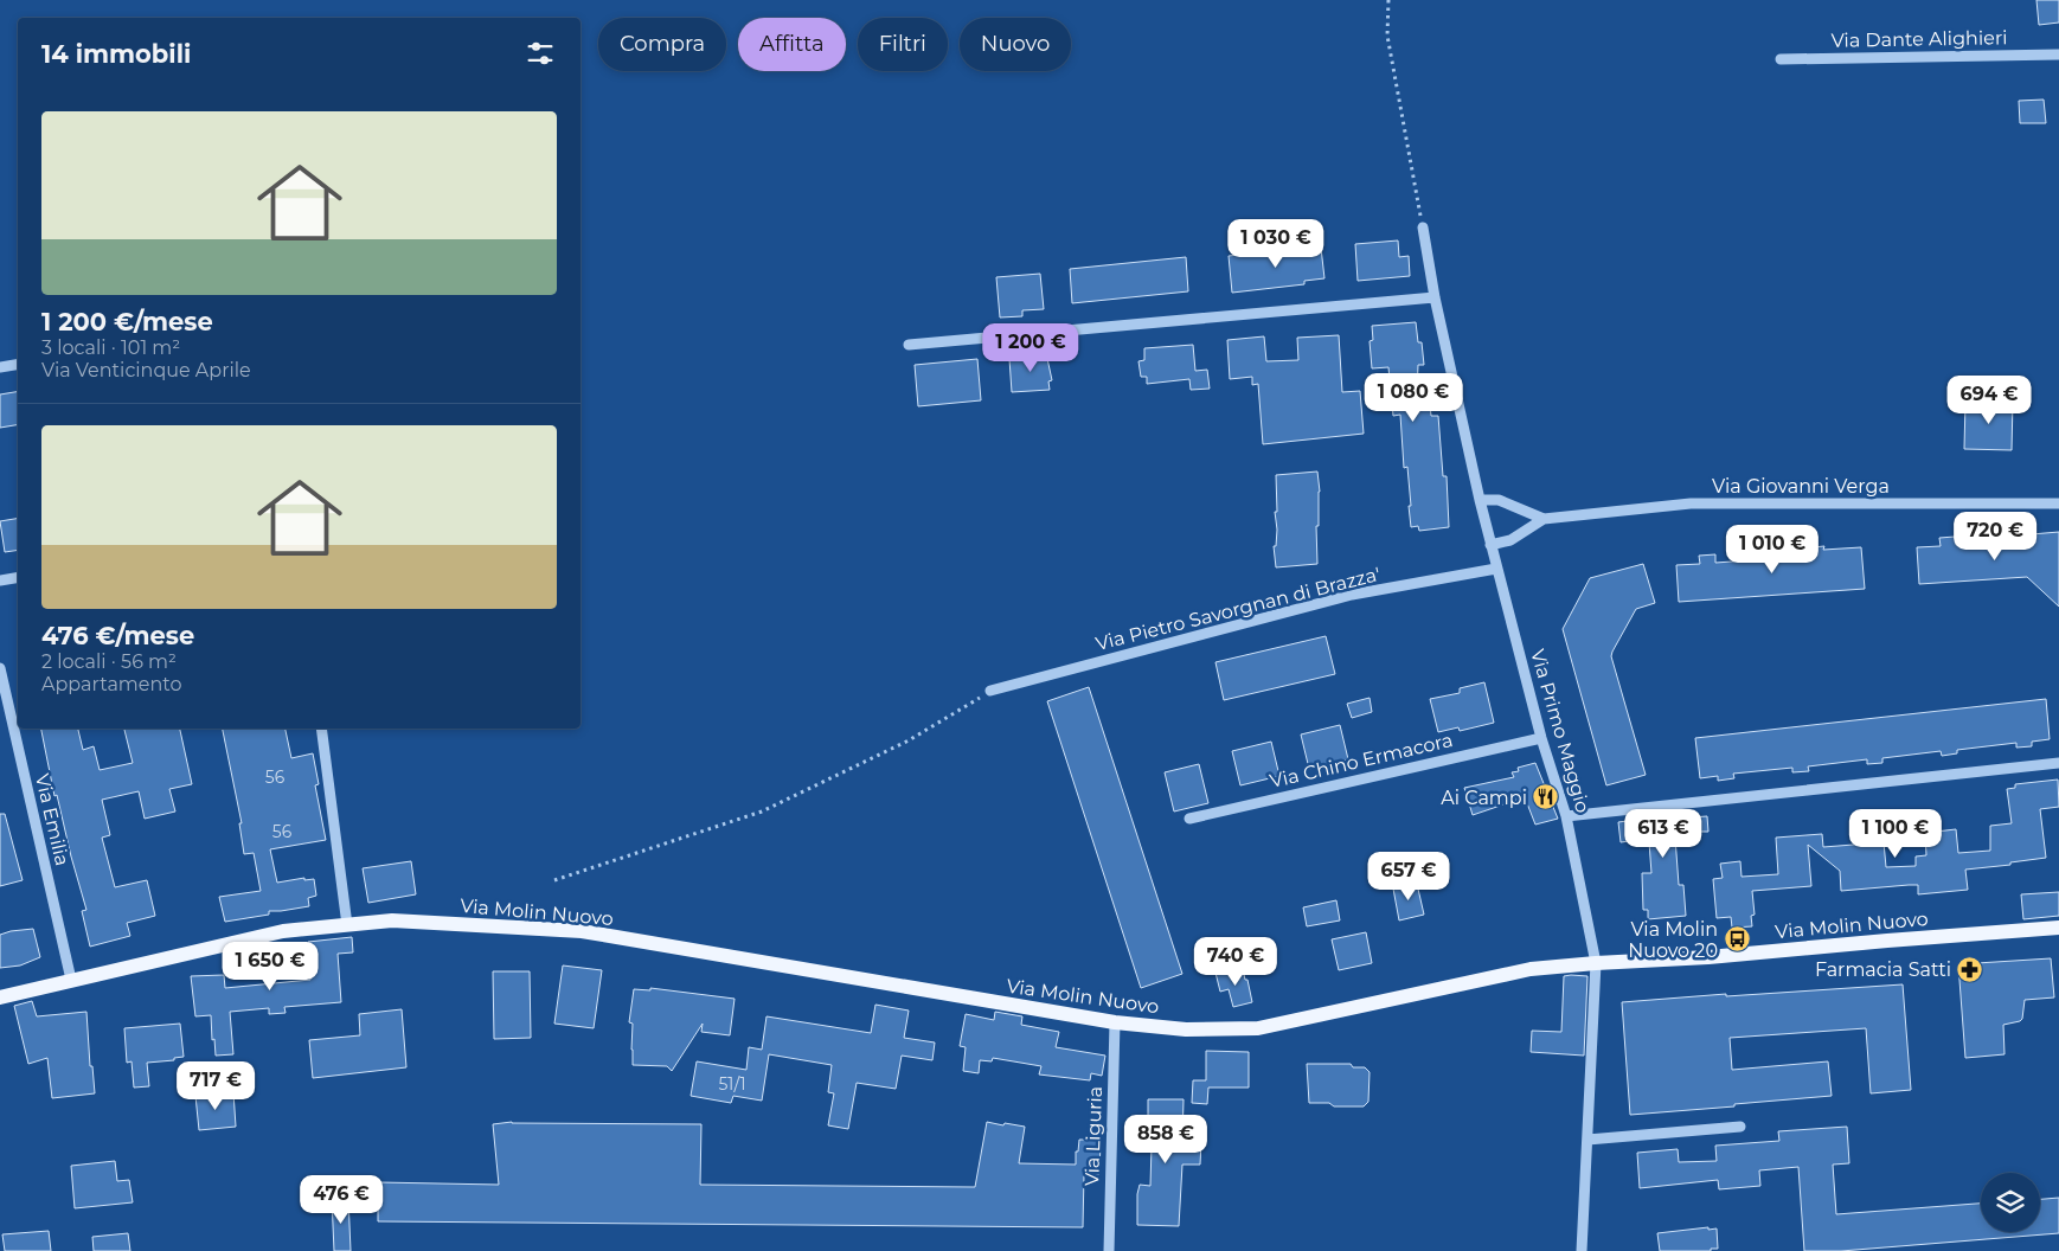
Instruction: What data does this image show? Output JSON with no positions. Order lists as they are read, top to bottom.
{
  "streets": {
    "main road": ["Via Molin Nuovo"],
    "street": [
      "Via Dante Alighieri",
      "Via Giovanni Verga",
      "Via Pietro Savorgnan di Brazza'",
      "Via Primo Maggio",
      "Via Chino Ermacora",
      "Via Emilia",
      "Via Liguria"
    ]
  },
  "crossings": [
    ["Via Giovanni Verga", "Via Primo Maggio"],
    ["Via Pietro Savorgnan di Brazza'", "Via Primo Maggio"],
    ["Via Primo Maggio", "Via Chino Ermacora"],
    ["Via Primo Maggio", "Via Molin Nuovo"],
    ["Via Emilia", "Via Molin Nuovo"],
    ["Via Molin Nuovo", "Via Liguria"]
  ],
  "places": {
    "restaurant": ["Ai Campi"],
    "bus stop": ["Via Molin Nuovo 20"],
    "pharmacy": ["Farmacia Satti"]
  },
  "house_numbers": ["56", "56", "51/1"],
  "page": {
    "chip": [
      "Compra",
      "Affitta",
      "Filtri",
      "Nuovo"
    ],
    "heading": "14 immobili",
    "list": [
      {
        "name": "1 200 €/mese",
        "note": "3 locali · 101 m² · Via Venticinque Aprile"
      },
      {
        "name": "476 €/mese",
        "note": "2 locali · 56 m² · Appartamento"
      }
    ],
    "price": [
      "1 030 €",
      "1 200 €",
      "1 080 €",
      "694 €",
      "720 €",
      "1 010 €",
      "613 €",
      "1 100 €",
      "657 €",
      "740 €",
      "1 650 €",
      "717 €",
      "858 €",
      "476 €"
    ]
  }
}
